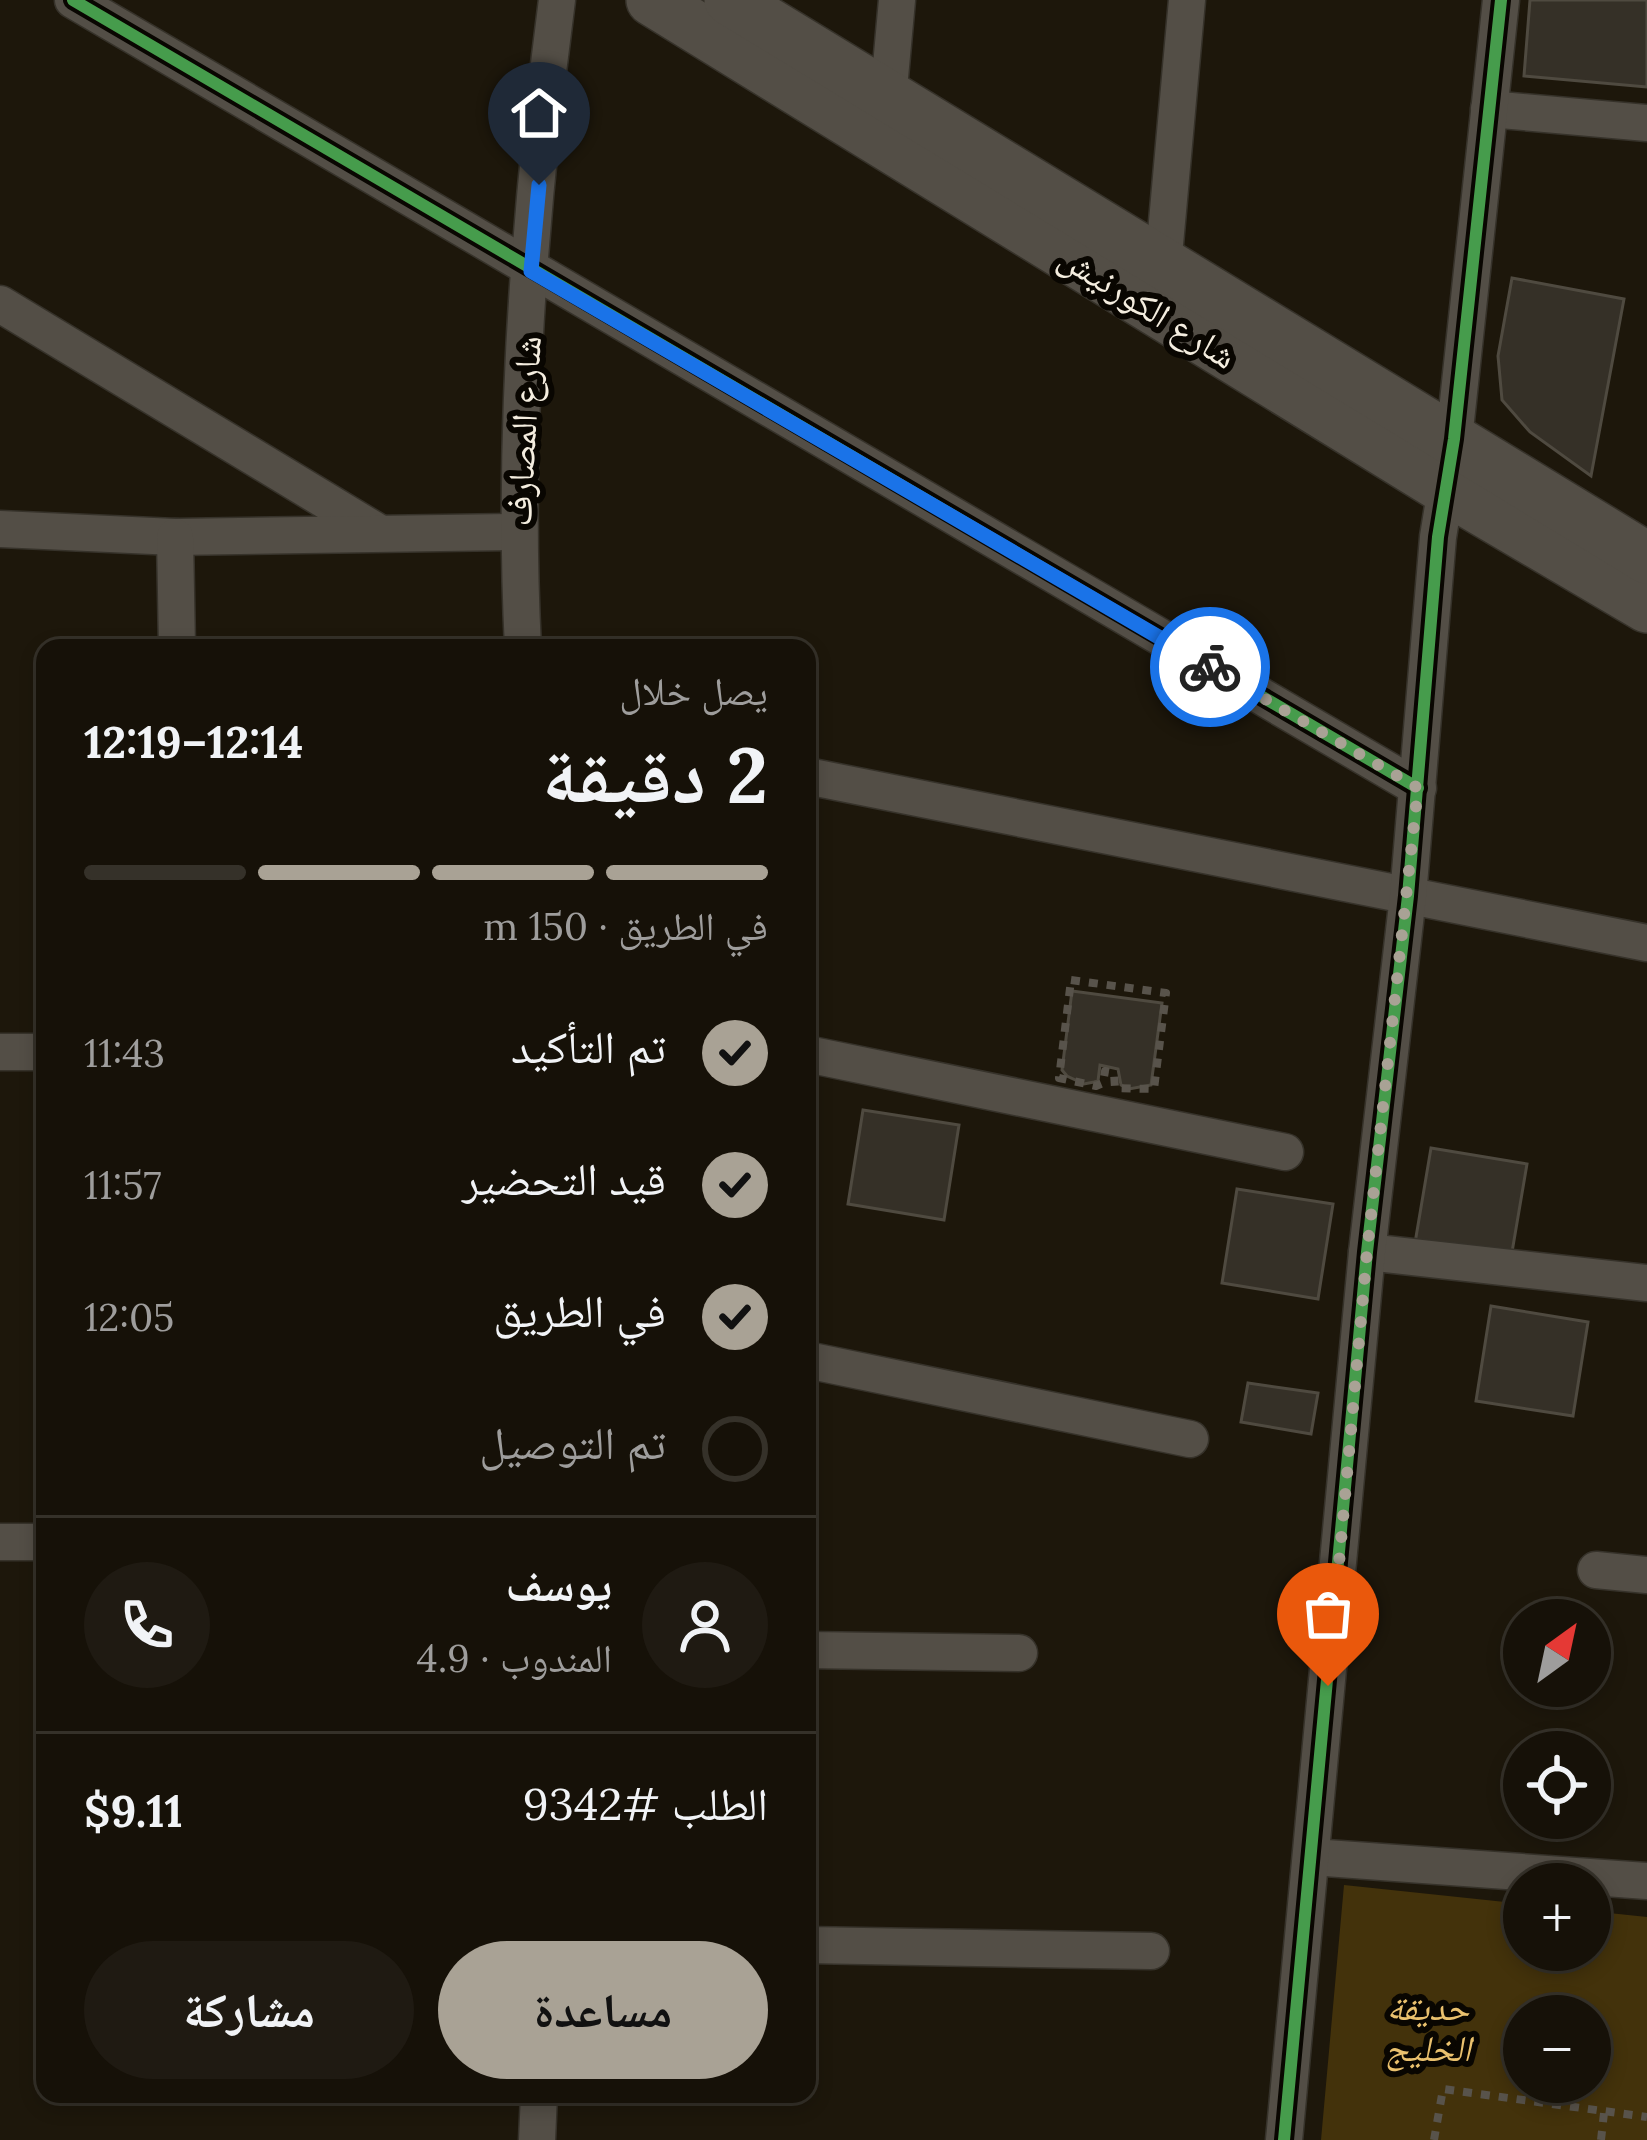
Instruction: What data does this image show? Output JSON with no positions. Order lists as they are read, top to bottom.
{
  "streets": {
    "street": ["شارع الكورنيش", "شارع المصارف"]
  },
  "parks": ["حديقة الخليج"],
  "north": "top right",
  "page": {
    "heading": ["2 دقيقة", "يصل خلال", "12:14–12:19"],
    "panel": [
      "يوسف",
      "المندوب · 4.9",
      "الطلب #9342",
      "$9.11"
    ],
    "bar": "في الطريق · 150 m",
    "list": [
      ["تم التأكيد", "11:43"],
      ["قيد التحضير", "11:57"],
      ["في الطريق", "12:05"],
      "تم التوصيل"
    ],
    "map_buttons": ["+", "−"],
    "buttons": ["مساعدة", "مشاركة"]
  }
}
